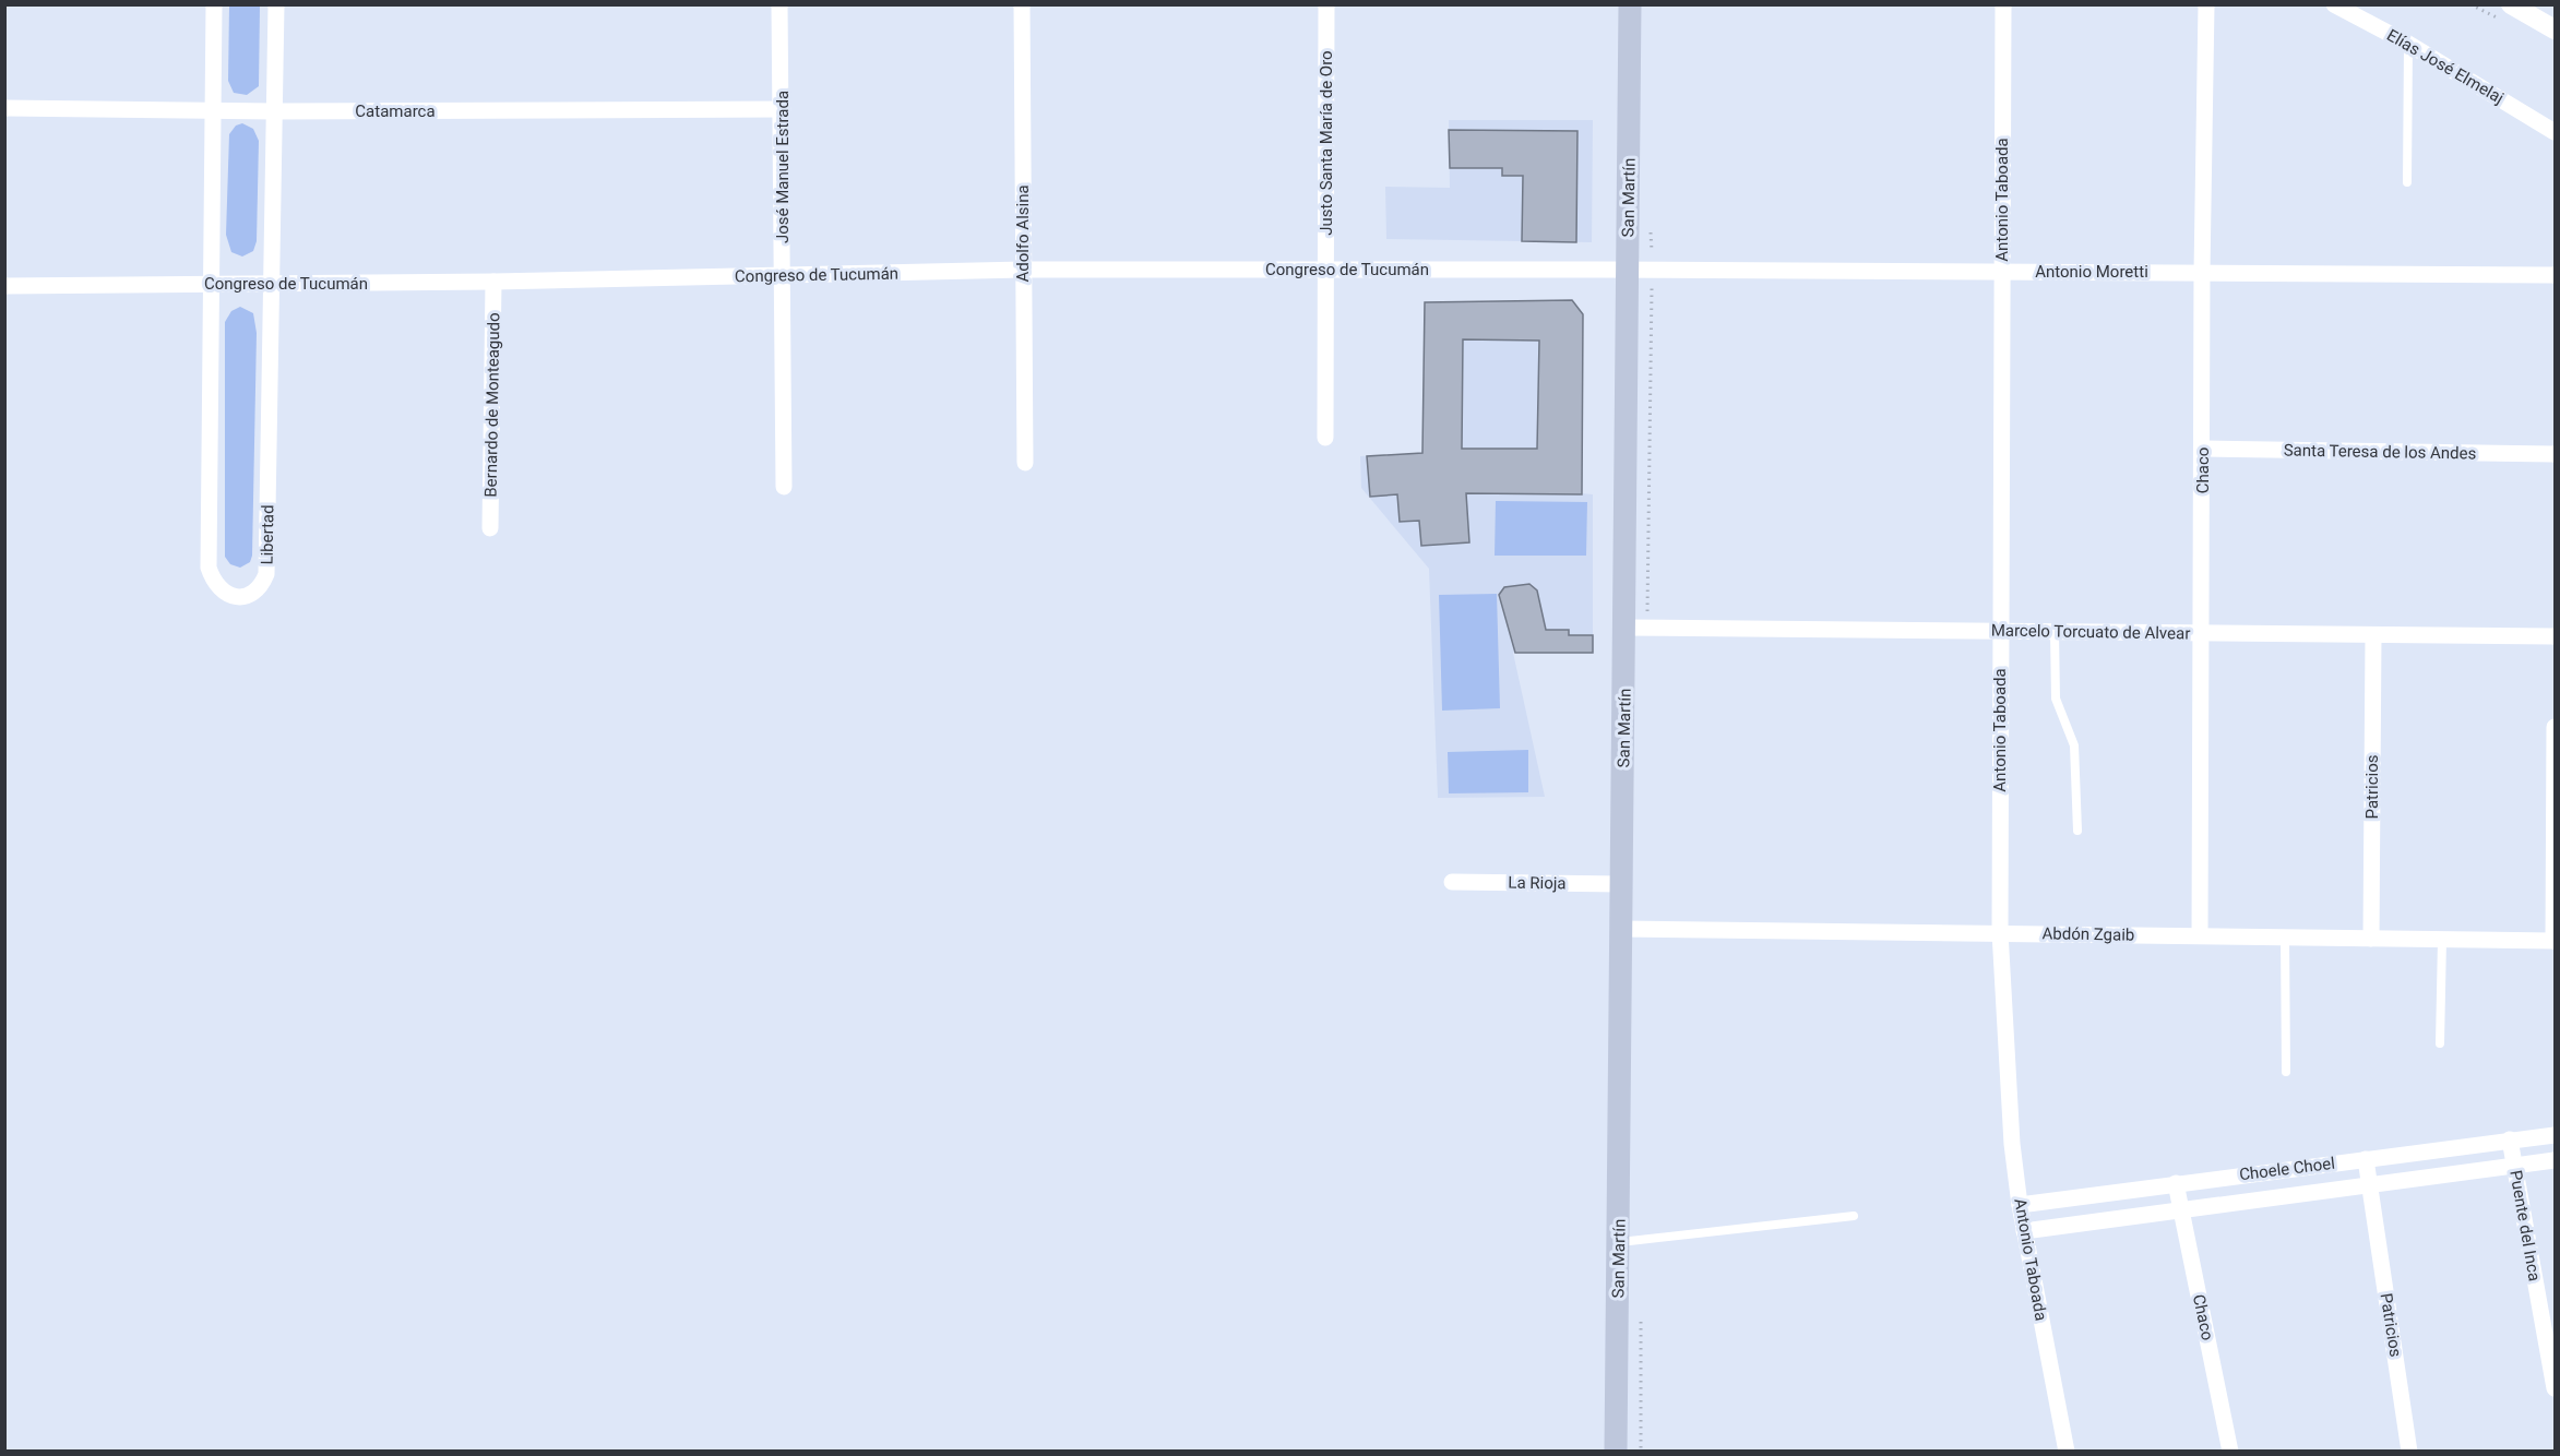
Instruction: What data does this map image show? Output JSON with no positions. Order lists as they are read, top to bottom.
{
  "streets": {
    "main road": ["San Martín"],
    "street": [
      "Elías José Elmelaj",
      "Catamarca",
      "Justo Santa María de Oro",
      "José Manuel Estrada",
      "Antonio Taboada",
      "Adolfo Alsina",
      "Congreso de Tucumán",
      "Antonio Moretti",
      "Bernardo de Monteagudo",
      "Santa Teresa de los Andes",
      "Chaco",
      "Libertad",
      "Marcelo Torcuato de Alvear",
      "Patricios",
      "La Rioja",
      "Abdón Zgaib",
      "Choele Choel",
      "Puente del Inca"
    ]
  },
  "crossings": [
    ["Catamarca", "José Manuel Estrada"],
    ["Catamarca", "Libertad"],
    ["Justo Santa María de Oro", "Congreso de Tucumán"],
    ["José Manuel Estrada", "Congreso de Tucumán"],
    ["San Martín", "Congreso de Tucumán"],
    ["San Martín", "Antonio Moretti"],
    ["San Martín", "Marcelo Torcuato de Alvear"],
    ["San Martín", "La Rioja"],
    ["San Martín", "Abdón Zgaib"],
    ["Antonio Taboada", "Antonio Moretti"],
    ["Antonio Taboada", "Marcelo Torcuato de Alvear"],
    ["Antonio Taboada", "Abdón Zgaib"],
    ["Antonio Taboada", "Choele Choel"],
    ["Adolfo Alsina", "Congreso de Tucumán"],
    ["Congreso de Tucumán", "Antonio Moretti"],
    ["Congreso de Tucumán", "Bernardo de Monteagudo"],
    ["Congreso de Tucumán", "Libertad"],
    ["Antonio Moretti", "Chaco"],
    ["Santa Teresa de los Andes", "Chaco"],
    ["Chaco", "Marcelo Torcuato de Alvear"],
    ["Chaco", "Abdón Zgaib"],
    ["Chaco", "Choele Choel"],
    ["Marcelo Torcuato de Alvear", "Patricios"],
    ["Patricios", "Abdón Zgaib"],
    ["Patricios", "Choele Choel"],
    ["Choele Choel", "Puente del Inca"]
  ]
}
